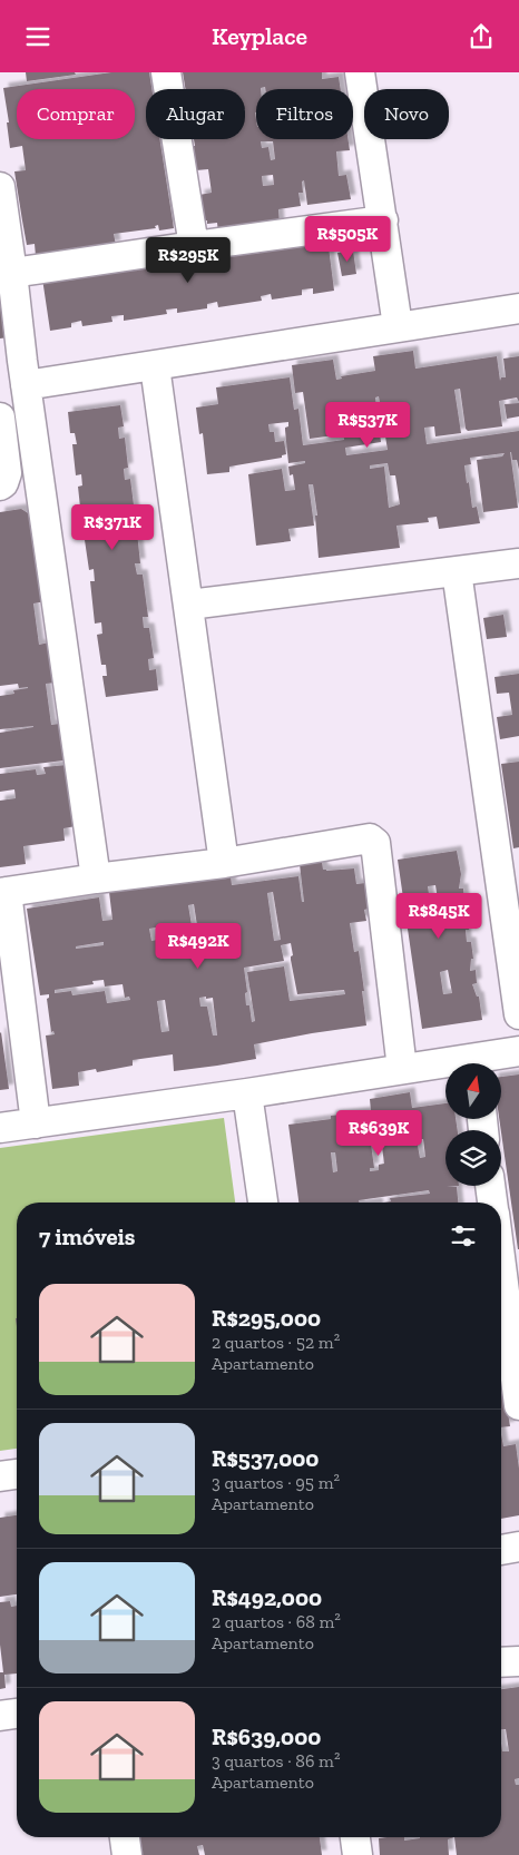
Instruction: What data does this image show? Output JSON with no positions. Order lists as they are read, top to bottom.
{
  "north": "top",
  "page": {
    "header": "Keyplace",
    "chip": [
      "Comprar",
      "Alugar",
      "Filtros",
      "Novo"
    ],
    "price": [
      "R$505K",
      "R$295K",
      "R$537K",
      "R$371K",
      "R$845K",
      "R$492K",
      "R$639K"
    ],
    "heading": "7 imóveis",
    "list": [
      {
        "name": "R$295,000",
        "note": "2 quartos · 52 m² · Apartamento"
      },
      {
        "name": "R$537,000",
        "note": "3 quartos · 95 m² · Apartamento"
      },
      {
        "name": "R$492,000",
        "note": "2 quartos · 68 m² · Apartamento"
      },
      {
        "name": "R$639,000",
        "note": "3 quartos · 86 m² · Apartamento"
      }
    ]
  }
}
